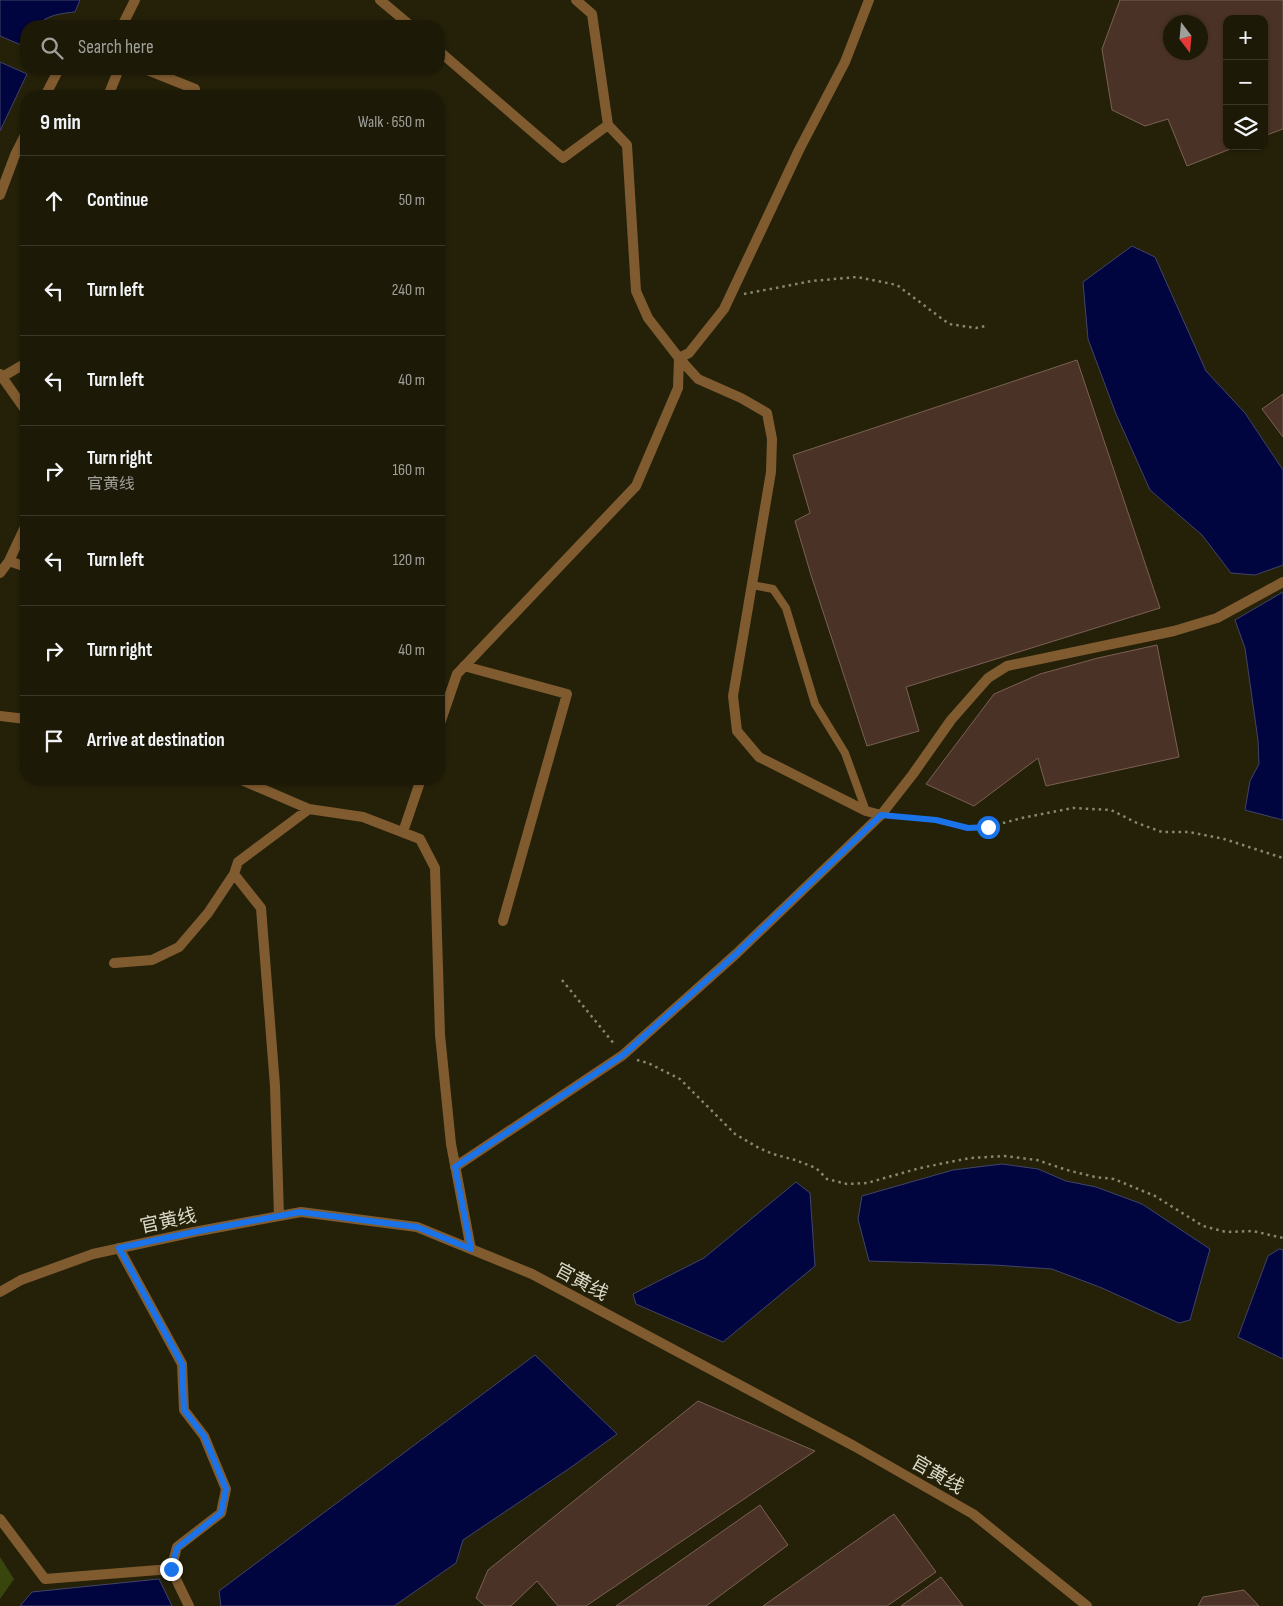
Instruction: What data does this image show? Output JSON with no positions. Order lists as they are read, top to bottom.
{
  "streets": {
    "street": ["官黄线"]
  },
  "north": "bottom",
  "page": {
    "map_buttons": ["+", "−"],
    "search": "Search here",
    "heading": ["9 min", "Walk · 650 m"],
    "list": [
      ["Continue", "50 m"],
      ["Turn left", "240 m"],
      ["Turn left", "40 m"],
      ["Turn right", "官黄线", "160 m"],
      ["Turn left", "120 m"],
      ["Turn right", "40 m"],
      "Arrive at destination"
    ]
  }
}
